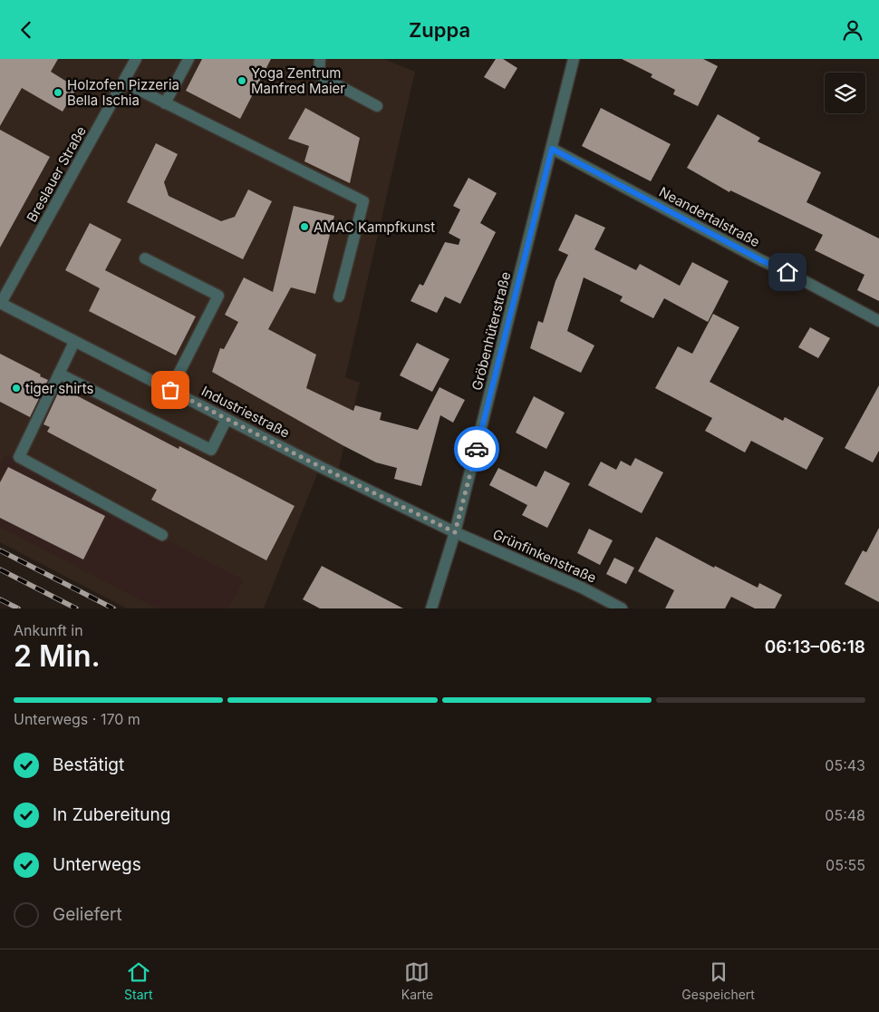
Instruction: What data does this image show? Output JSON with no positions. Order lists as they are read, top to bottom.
{
  "streets": {
    "street": [
      "Breslauer Straße",
      "Neandertalstraße",
      "Gröbenhüterstraße",
      "Industriestraße",
      "Grünfinkenstraße"
    ]
  },
  "crossings": [
    ["Breslauer Straße", "Industriestraße"],
    ["Neandertalstraße", "Gröbenhüterstraße"],
    ["Gröbenhüterstraße", "Industriestraße"],
    ["Gröbenhüterstraße", "Grünfinkenstraße"],
    ["Industriestraße", "Grünfinkenstraße"]
  ],
  "places": [
    "Yoga Zentrum Manfred Maier",
    "Holzofen Pizzeria Bella Ischia",
    "AMAC Kampfkunst",
    "tiger shirts"
  ],
  "page": {
    "header": "Zuppa",
    "heading": ["2 Min.", "Ankunft in", "06:13–06:18"],
    "bar": "Unterwegs · 170 m",
    "list": [
      ["Bestätigt", "05:43"],
      ["In Zubereitung", "05:48"],
      ["Unterwegs", "05:55"],
      "Geliefert"
    ],
    "tabs": ["Start", "Karte", "Gespeichert"]
  }
}
